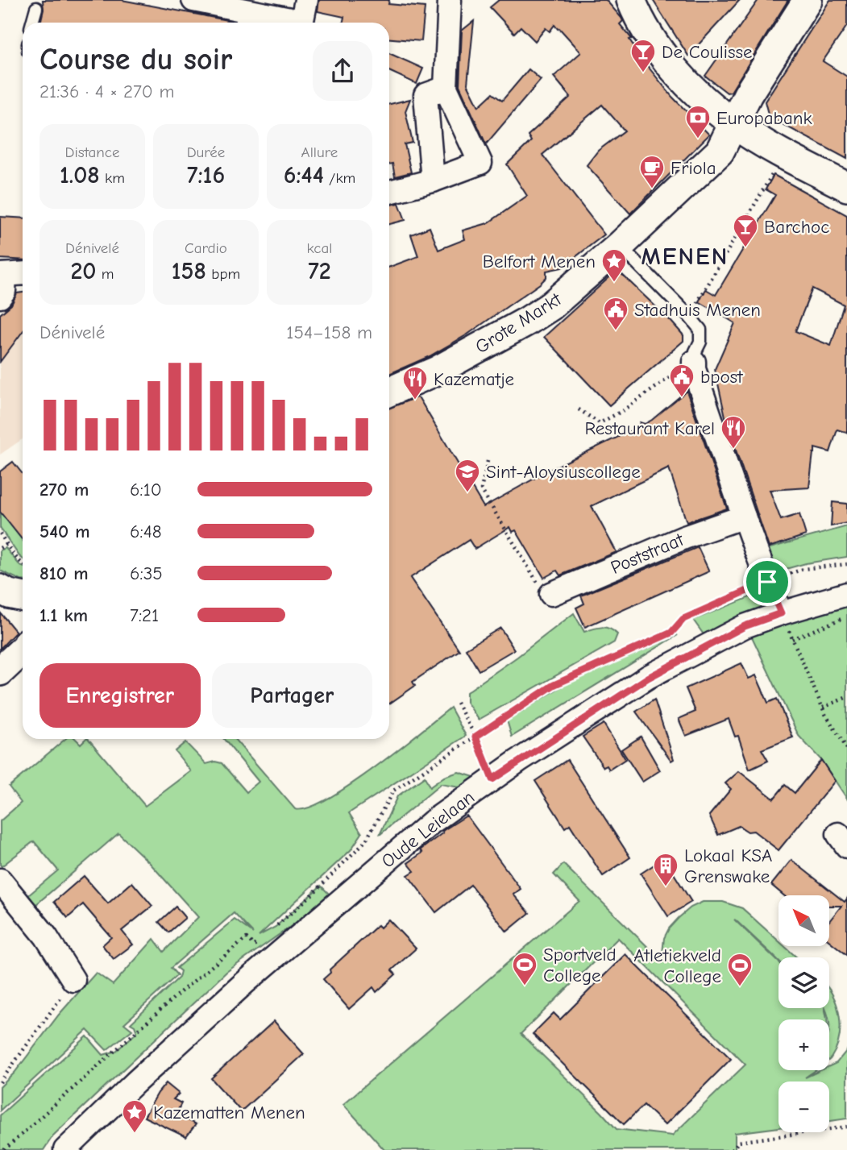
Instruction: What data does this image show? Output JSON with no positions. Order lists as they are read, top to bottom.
{
  "streets": {
    "street": ["Grote Markt", "Poststraat", "Oude Leielaan"]
  },
  "districts": ["MENEN"],
  "places": {
    "bar": ["De Coulisse", "Barchoc"],
    "bank": ["Europabank"],
    "cafe": ["Friola"],
    "place": ["Belfort Menen", "Kazematten Menen"],
    "public building": ["Stadhuis Menen", "bpost"],
    "restaurant": ["Kazematje", "Restaurant Karel"],
    "school or university": ["Sint-Aloysiuscollege"],
    "building": ["Lokaal KSA Grenswake"],
    "sports": ["Sportveld College", "Atletiekveld College"]
  },
  "north": "top left",
  "page": {
    "heading": ["Course du soir", "21:36 · 4 × 270 m"],
    "stats": [
      ["Distance", "1.08 km"],
      ["Durée", "7:16"],
      ["Allure", "6:44 /km"],
      ["Dénivelé", "20 m"],
      ["Cardio", "158 bpm"],
      ["kcal", "72"]
    ],
    "chart": ["Dénivelé", "154–158 m"],
    "list": [
      {
        "name": "270 m",
        "note": "6:10"
      },
      {
        "name": "540 m",
        "note": "6:48"
      },
      {
        "name": "810 m",
        "note": "6:35"
      },
      {
        "name": "1.1 km",
        "note": "7:21"
      }
    ],
    "buttons": ["Enregistrer", "Partager"],
    "map_buttons": ["+", "−"]
  }
}
